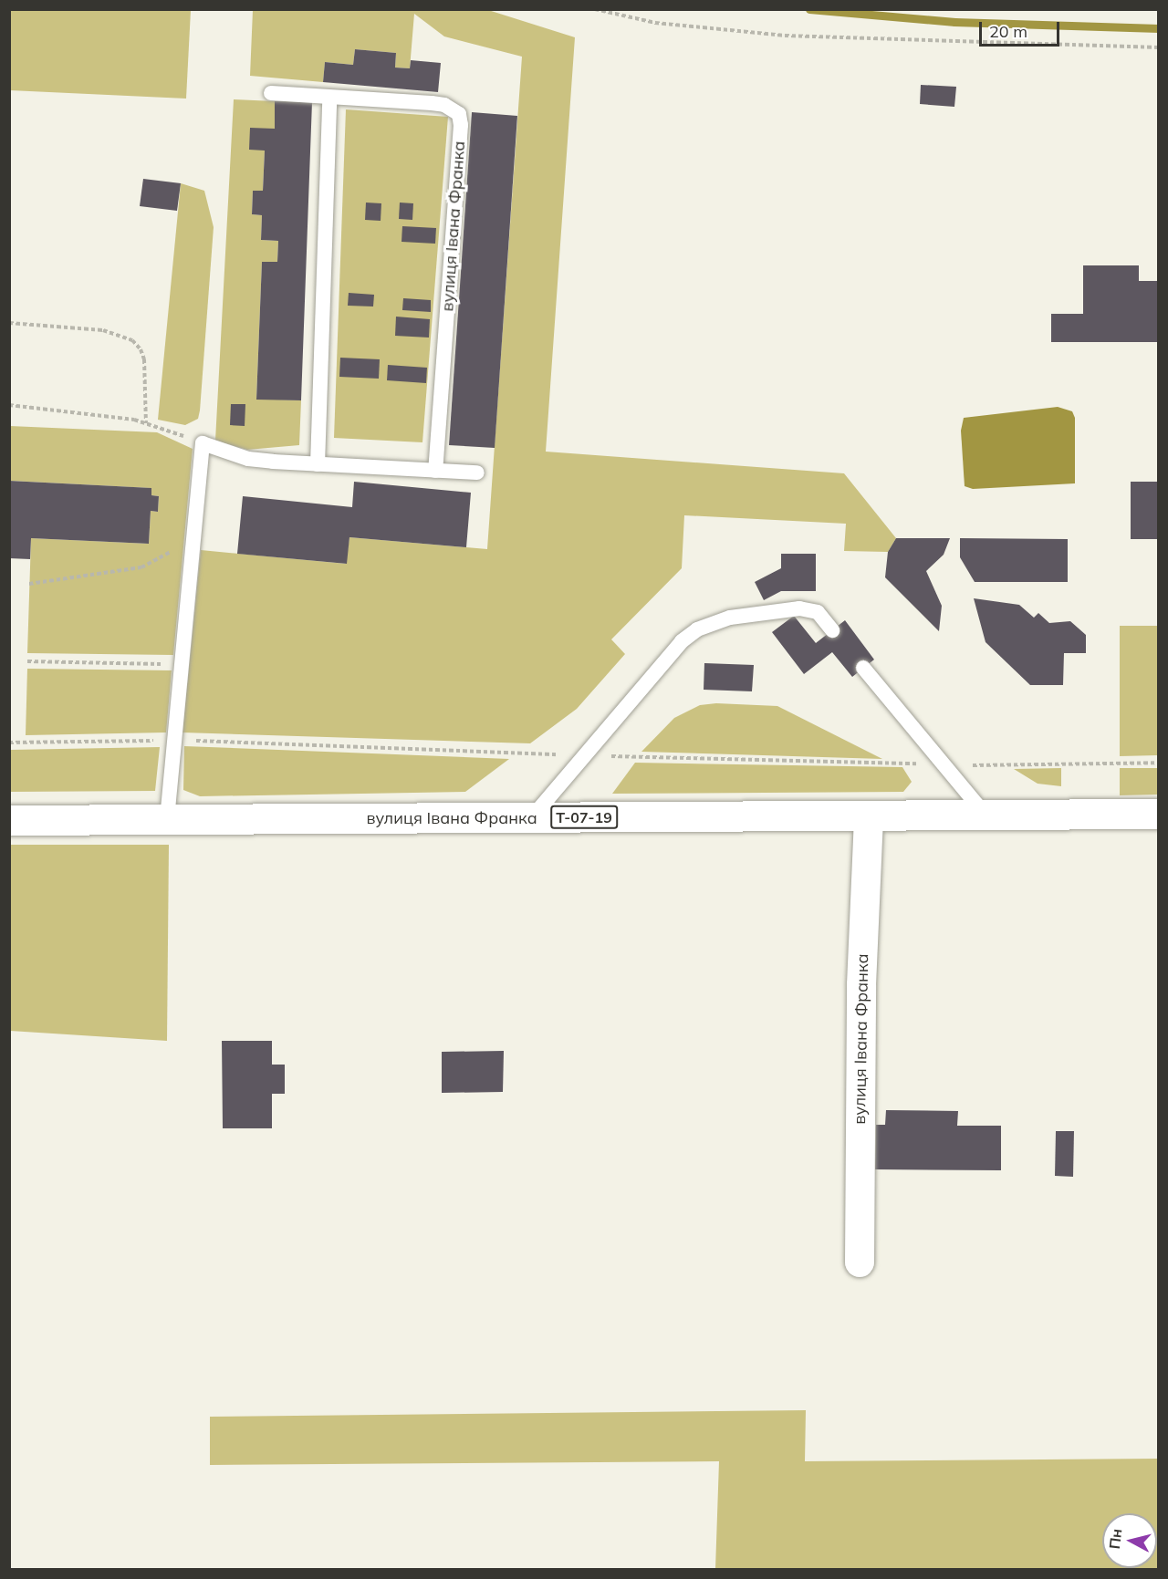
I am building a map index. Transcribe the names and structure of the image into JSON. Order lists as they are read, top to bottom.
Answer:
{
  "streets": {
    "main road": ["вулиця Івана Франка", "Т-07-19"]
  },
  "scale_bar": "20 m",
  "north": "left"
}
